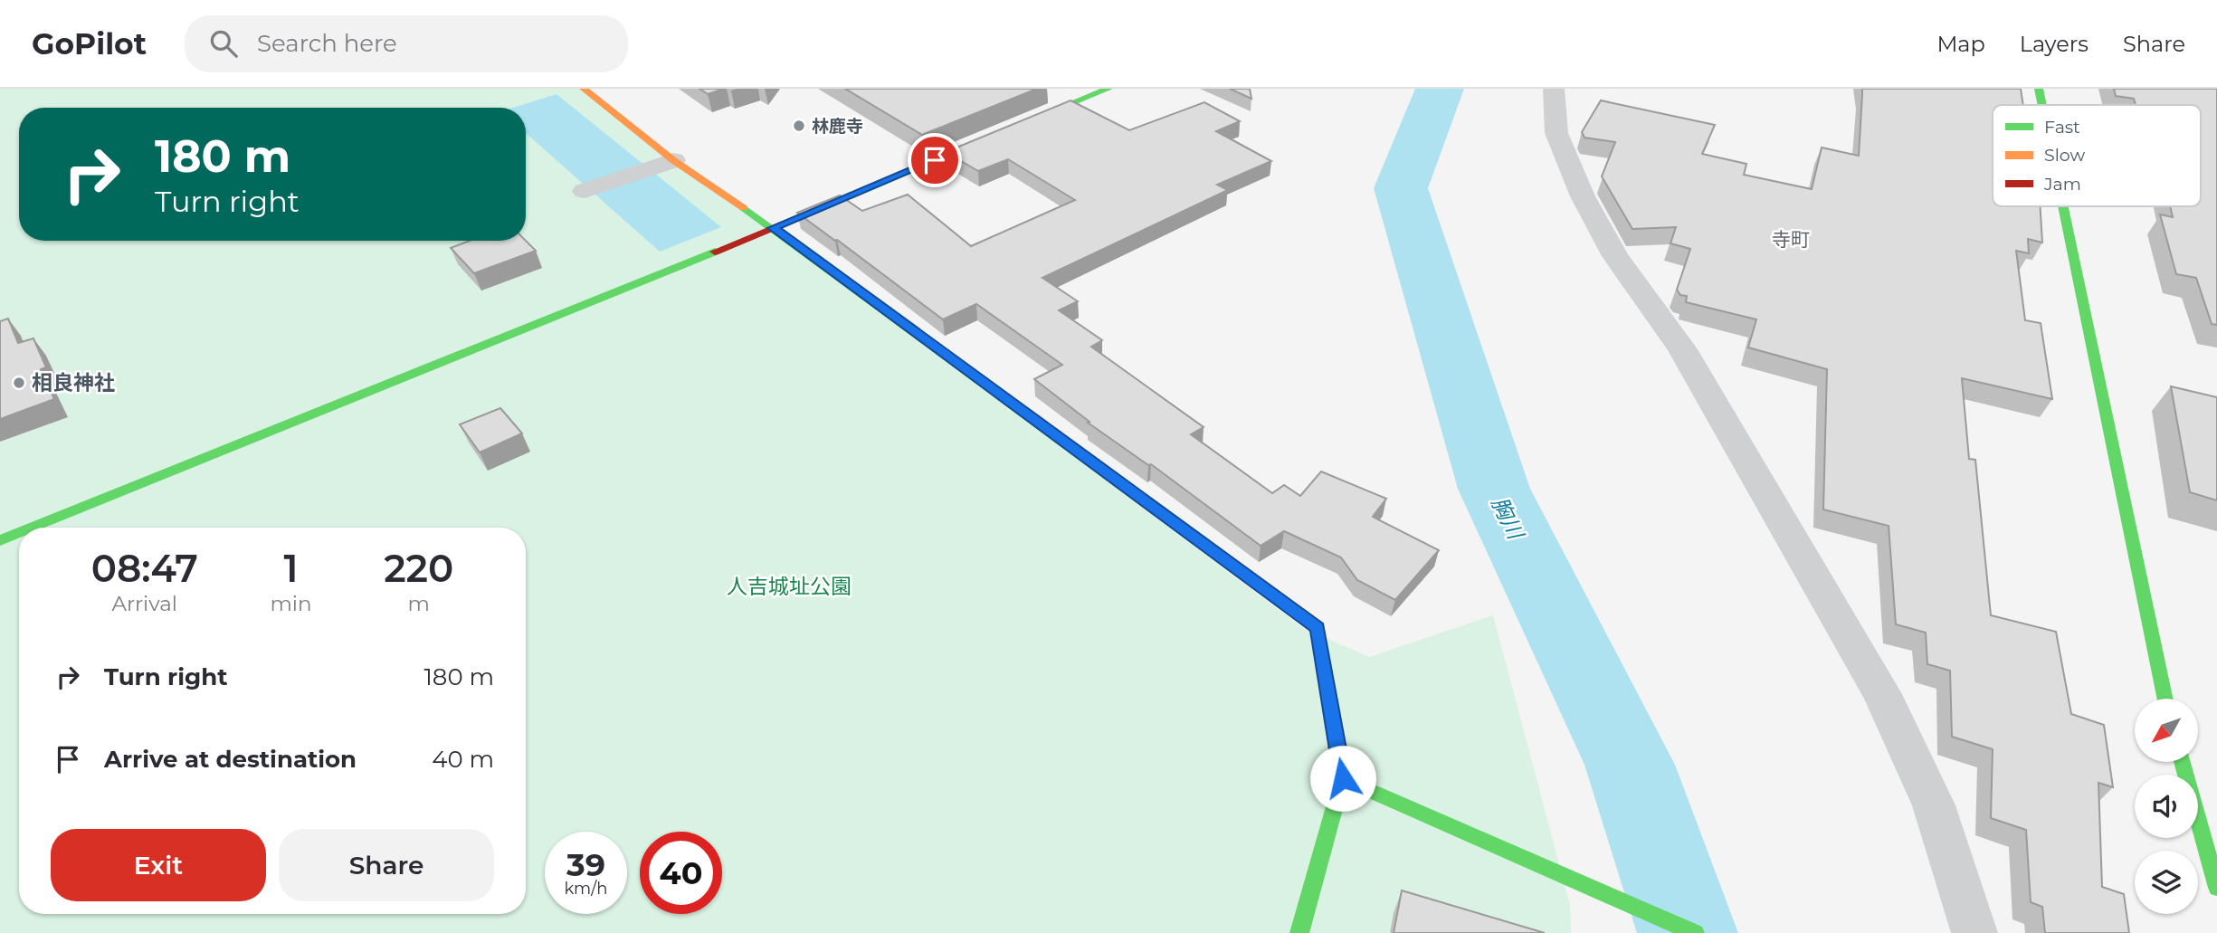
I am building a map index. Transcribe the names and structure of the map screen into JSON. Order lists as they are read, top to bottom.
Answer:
{
  "districts": ["寺町"],
  "water": ["胸川"],
  "parks": ["人吉城址公園"],
  "places": ["林鹿寺", "相良神社"],
  "legend": ["Fast", "Slow", "Jam"],
  "north": "bottom left",
  "page": {
    "header": "GoPilot",
    "search": "Search here",
    "nav": ["Map", "Layers", "Share"],
    "turn": ["180 m", "Turn right"],
    "eta": [
      "08:47",
      "Arrival",
      "1",
      "min",
      "220",
      "m"
    ],
    "list": [
      {
        "name": "Turn right",
        "value": "180 m"
      },
      {
        "name": "Arrive at destination",
        "value": "40 m"
      }
    ],
    "buttons": ["Exit", "Share"],
    "speed": "39 km/h",
    "limit": "40"
  }
}
